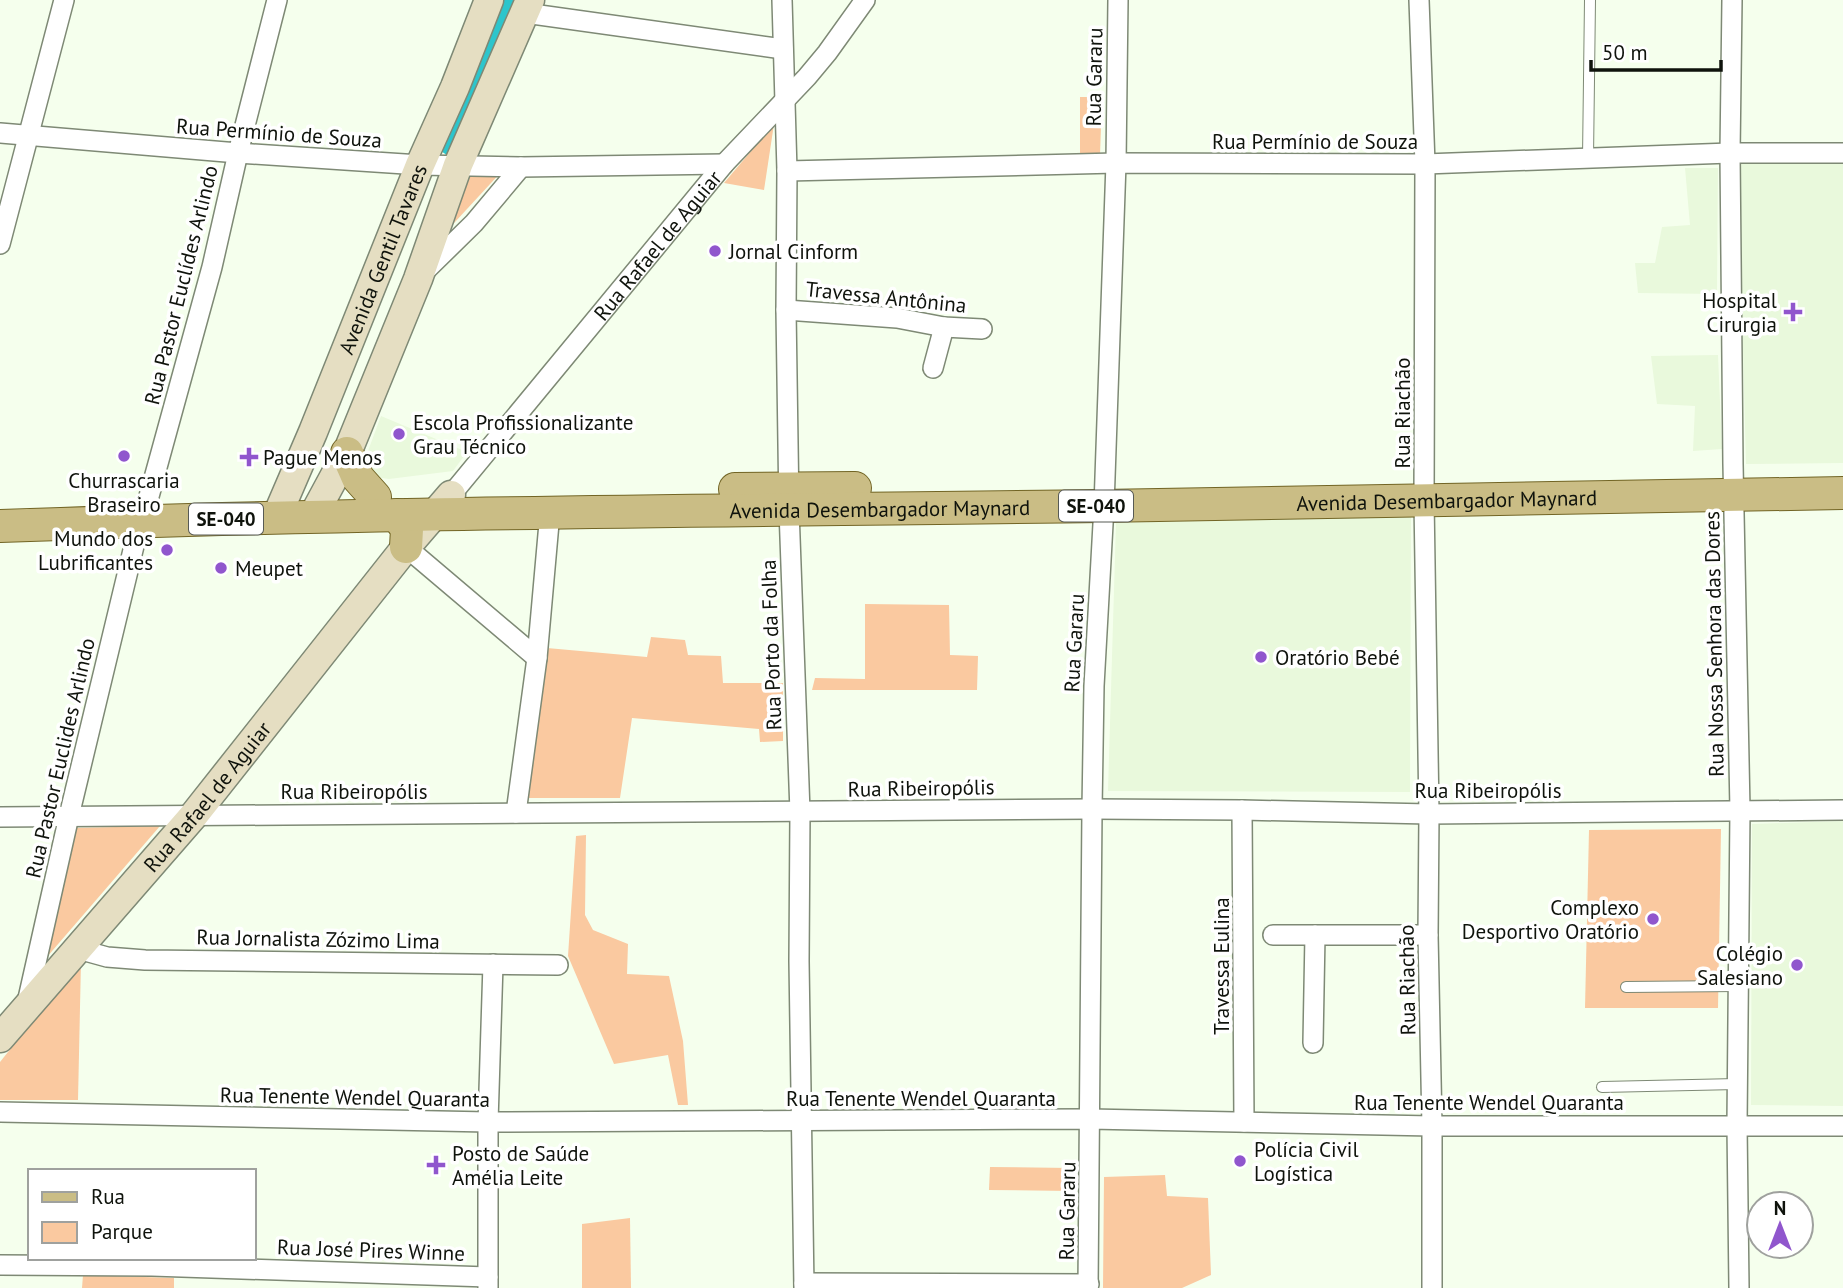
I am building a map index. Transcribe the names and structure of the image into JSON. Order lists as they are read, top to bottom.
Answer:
{
  "streets": {
    "main road": [
      "Rua Rafael de Aguiar",
      "Avenida Gentil Tavares",
      "Avenida Desembargador Maynard",
      "SE-040"
    ],
    "street": [
      "Rua Gararu",
      "Rua Permínio de Souza",
      "Rua Pastor Euclídes Arlindo",
      "Travessa Antônina",
      "Rua Riachão",
      "Rua Nossa Senhora das Dores",
      "Rua Porto da Folha",
      "Rua Pastor Euclides Arlindo",
      "Rua Ribeiropólis",
      "Rua Jornalista Zózimo Lima",
      "Travessa Eulina",
      "Rua Tenente Wendel Quaranta",
      "Rua José Pires Winne"
    ]
  },
  "crossings": [
    ["Rua Gararu", "Rua Permínio de Souza"],
    ["Rua Gararu", "Avenida Desembargador Maynard"],
    ["Rua Gararu", "Rua Ribeiropólis"],
    ["Rua Gararu", "Rua Tenente Wendel Quaranta"],
    ["Rua Permínio de Souza", "Rua Rafael de Aguiar"],
    ["Rua Permínio de Souza", "Avenida Gentil Tavares"],
    ["Rua Permínio de Souza", "Rua Pastor Euclídes Arlindo"],
    ["Rua Permínio de Souza", "Rua Riachão"],
    ["Rua Permínio de Souza", "Rua Nossa Senhora das Dores"],
    ["Rua Permínio de Souza", "Rua Porto da Folha"],
    ["Rua Rafael de Aguiar", "Avenida Desembargador Maynard"],
    ["Rua Rafael de Aguiar", "Rua Porto da Folha"],
    ["Rua Rafael de Aguiar", "Rua Pastor Euclides Arlindo"],
    ["Rua Rafael de Aguiar", "Rua Ribeiropólis"],
    ["Rua Rafael de Aguiar", "Rua Jornalista Zózimo Lima"],
    ["Avenida Gentil Tavares", "Avenida Desembargador Maynard"],
    ["Rua Pastor Euclídes Arlindo", "Avenida Desembargador Maynard"],
    ["Rua Pastor Euclídes Arlindo", "Rua Pastor Euclides Arlindo"],
    ["Travessa Antônina", "Rua Porto da Folha"],
    ["Rua Riachão", "Avenida Desembargador Maynard"],
    ["Rua Riachão", "Rua Ribeiropólis"],
    ["Rua Riachão", "Rua Tenente Wendel Quaranta"],
    ["Avenida Desembargador Maynard", "Rua Nossa Senhora das Dores"],
    ["Avenida Desembargador Maynard", "Rua Porto da Folha"],
    ["Avenida Desembargador Maynard", "Rua Pastor Euclides Arlindo"],
    ["Rua Nossa Senhora das Dores", "Rua Ribeiropólis"],
    ["Rua Nossa Senhora das Dores", "Rua Tenente Wendel Quaranta"],
    ["Rua Porto da Folha", "Rua Ribeiropólis"],
    ["Rua Porto da Folha", "Rua Tenente Wendel Quaranta"],
    ["Rua Pastor Euclides Arlindo", "Rua Ribeiropólis"],
    ["Rua Ribeiropólis", "Travessa Eulina"],
    ["Travessa Eulina", "Rua Tenente Wendel Quaranta"]
  ],
  "places": {
    "other": [
      "Jornal Cinform",
      "Escola Profissionalizante Grau Técnico",
      "Churrascaria Braseiro",
      "Mundo dos Lubrificantes",
      "Meupet",
      "Oratório Bebé",
      "Complexo Desportivo Oratório",
      "Colégio Salesiano",
      "Polícia Civil Logística"
    ],
    "health": ["Hospital Cirurgia", "Pague Menos", "Posto de Saúde Amélia Leite"]
  },
  "legend": ["Rua", "Parque"],
  "scale_bar": "50 m",
  "north": "top"
}
